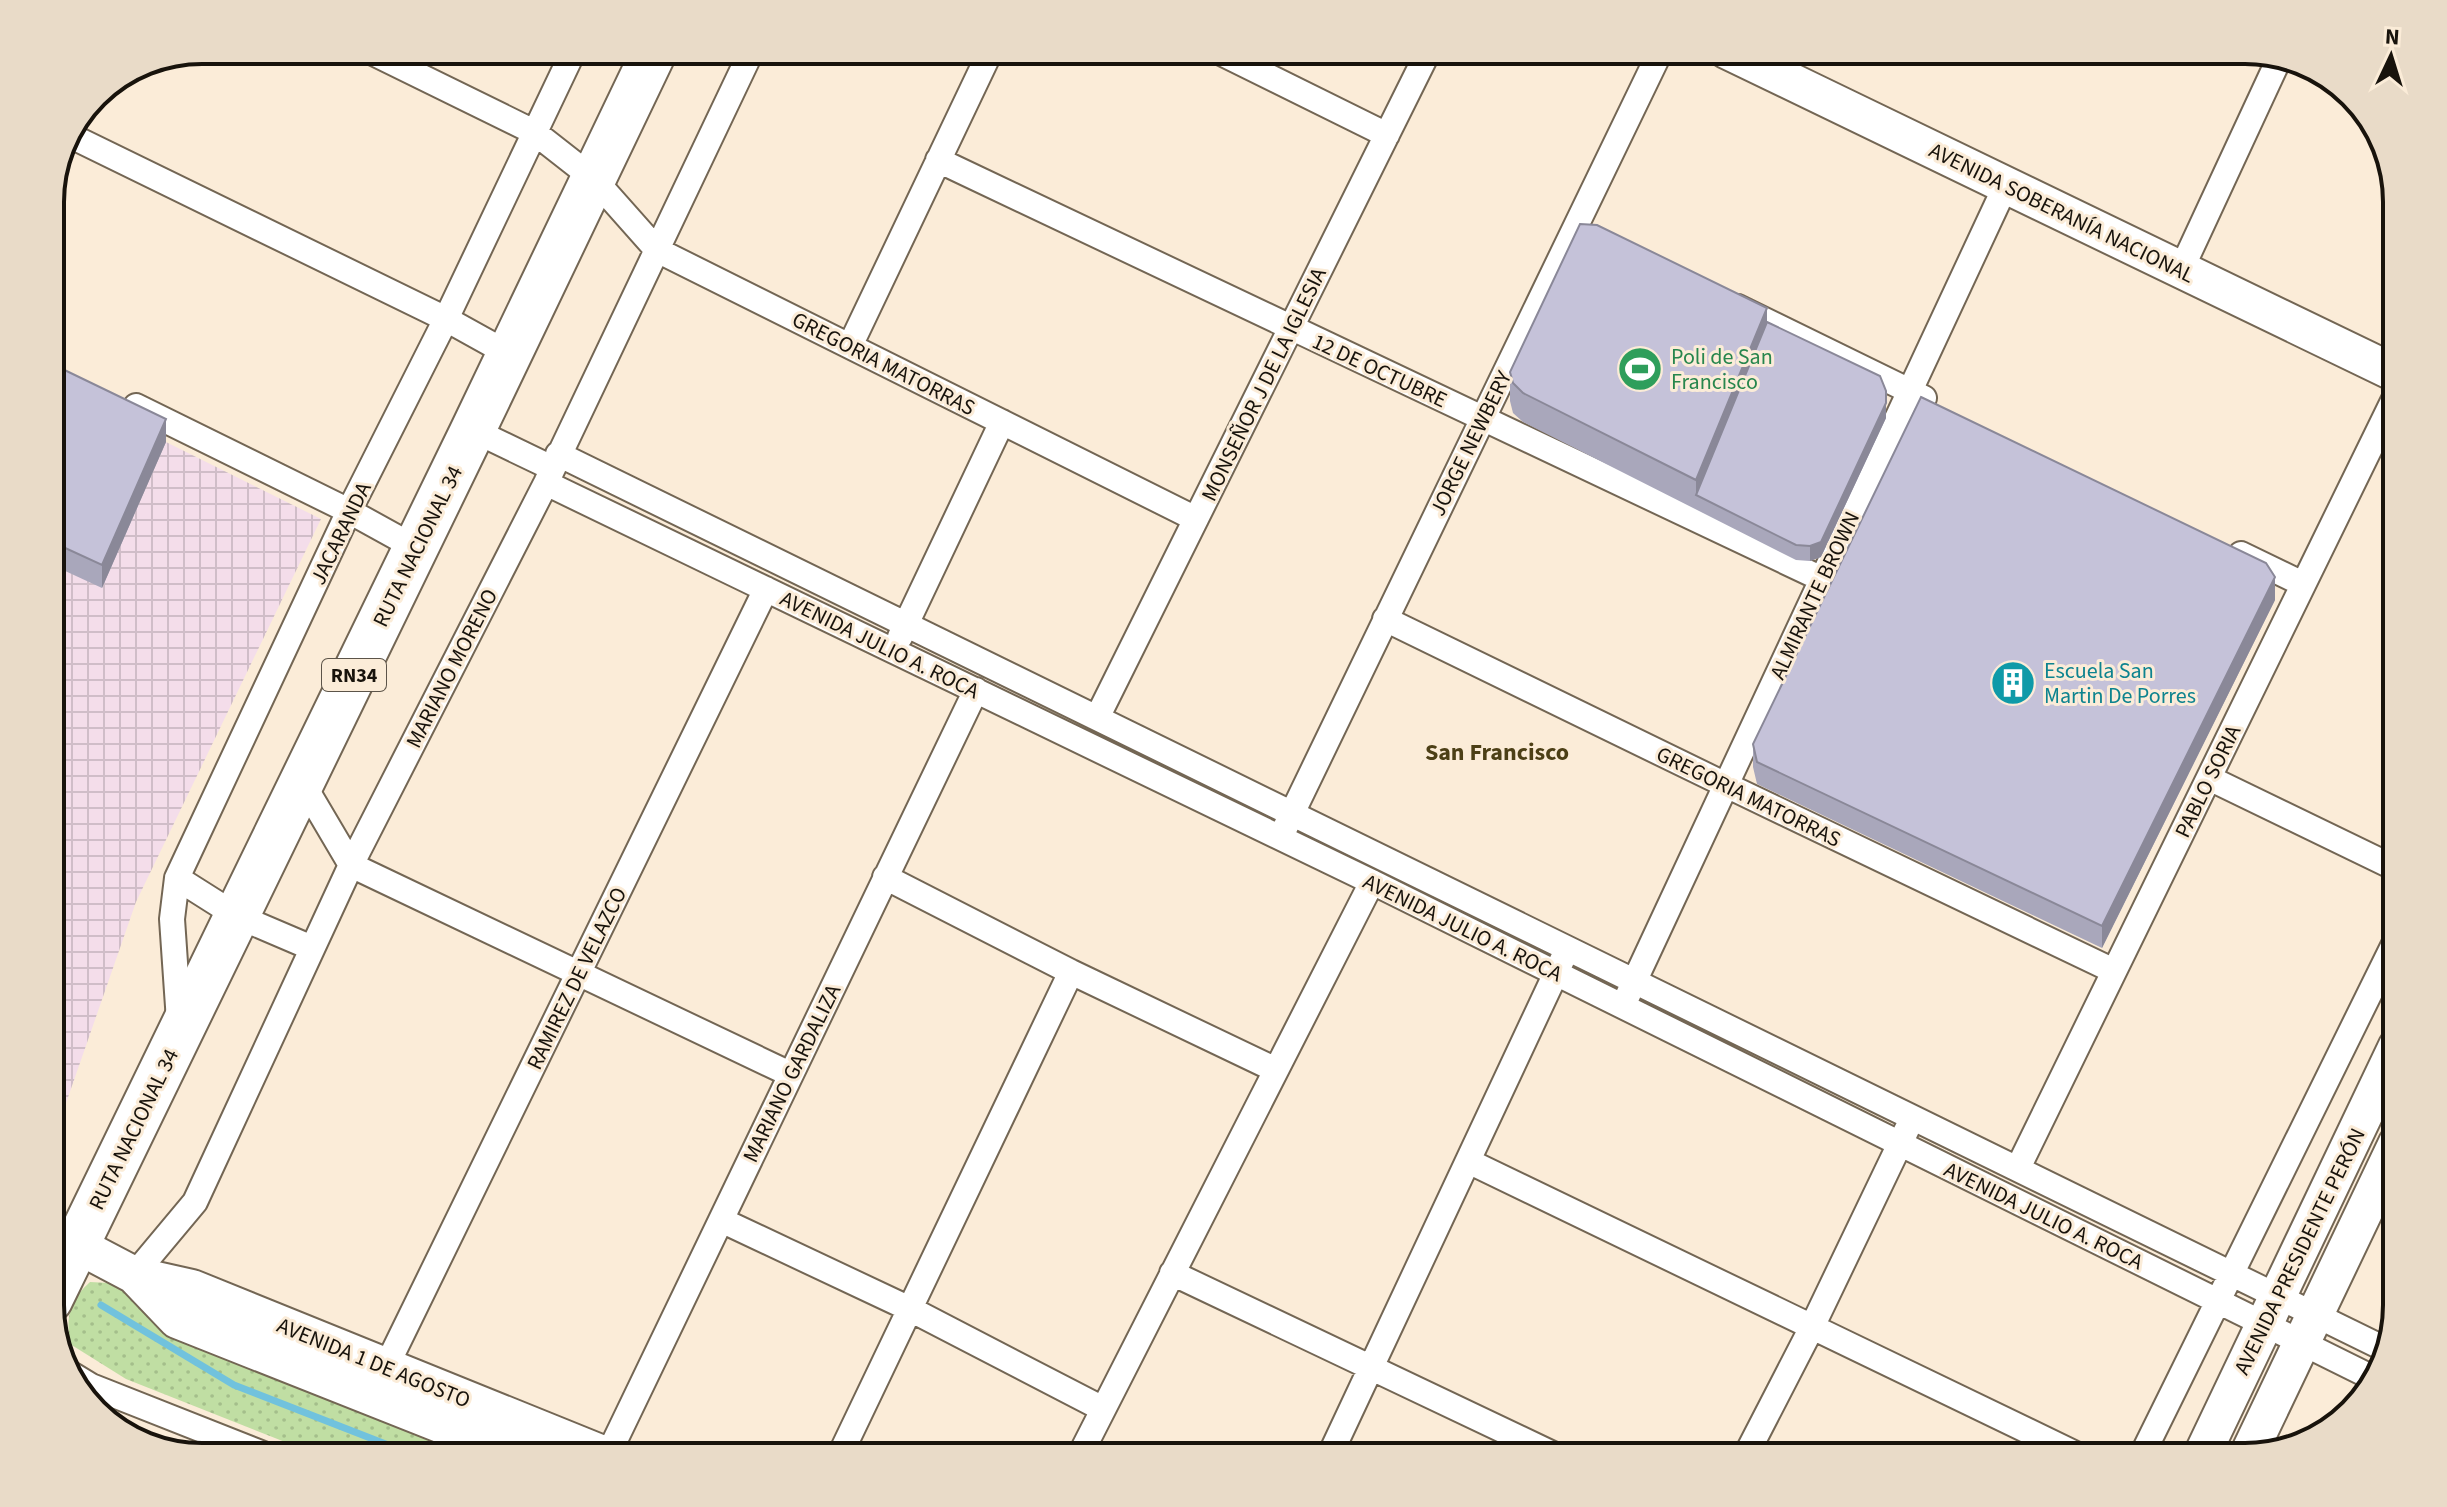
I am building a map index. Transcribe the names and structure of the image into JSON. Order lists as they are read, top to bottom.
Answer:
{
  "streets": {
    "highway": ["RUTA NACIONAL 34", "RN34"],
    "street": [
      "AVENIDA SOBERANÍA NACIONAL",
      "GREGORIA MATORRAS",
      "12 DE OCTUBRE",
      "MONSEÑOR J DE LA IGLESIA",
      "JORGE NEWBERY",
      "JACARANDA",
      "ALMIRANTE BROWN",
      "AVENIDA JULIO A. ROCA",
      "MARIANO MORENO",
      "PABLO SORIA",
      "RAMIREZ DE VELAZCO",
      "MARIANO GARDALIZA",
      "AVENIDA PRESIDENTE PERÓN",
      "AVENIDA 1 DE AGOSTO"
    ]
  },
  "crossings": [
    ["AVENIDA SOBERANÍA NACIONAL", "ALMIRANTE BROWN"],
    ["GREGORIA MATORRAS", "MONSEÑOR J DE LA IGLESIA"],
    ["GREGORIA MATORRAS", "JORGE NEWBERY"],
    ["GREGORIA MATORRAS", "JACARANDA"],
    ["GREGORIA MATORRAS", "RUTA NACIONAL 34"],
    ["GREGORIA MATORRAS", "ALMIRANTE BROWN"],
    ["GREGORIA MATORRAS", "MARIANO MORENO"],
    ["GREGORIA MATORRAS", "PABLO SORIA"],
    ["12 DE OCTUBRE", "MONSEÑOR J DE LA IGLESIA"],
    ["12 DE OCTUBRE", "JORGE NEWBERY"],
    ["12 DE OCTUBRE", "ALMIRANTE BROWN"],
    ["MONSEÑOR J DE LA IGLESIA", "AVENIDA JULIO A. ROCA"],
    ["JORGE NEWBERY", "AVENIDA JULIO A. ROCA"],
    ["JACARANDA", "RUTA NACIONAL 34"],
    ["RUTA NACIONAL 34", "AVENIDA 1 DE AGOSTO"],
    ["ALMIRANTE BROWN", "AVENIDA JULIO A. ROCA"],
    ["AVENIDA JULIO A. ROCA", "MARIANO MORENO"],
    ["AVENIDA JULIO A. ROCA", "PABLO SORIA"],
    ["AVENIDA JULIO A. ROCA", "RAMIREZ DE VELAZCO"],
    ["AVENIDA JULIO A. ROCA", "MARIANO GARDALIZA"],
    ["AVENIDA JULIO A. ROCA", "AVENIDA PRESIDENTE PERÓN"],
    ["MARIANO MORENO", "AVENIDA 1 DE AGOSTO"],
    ["RAMIREZ DE VELAZCO", "AVENIDA 1 DE AGOSTO"]
  ],
  "districts": ["San Francisco"],
  "places": {
    "sports": ["Poli de San Francisco"],
    "building": ["Escuela San Martin De Porres"]
  },
  "north": "top"
}
